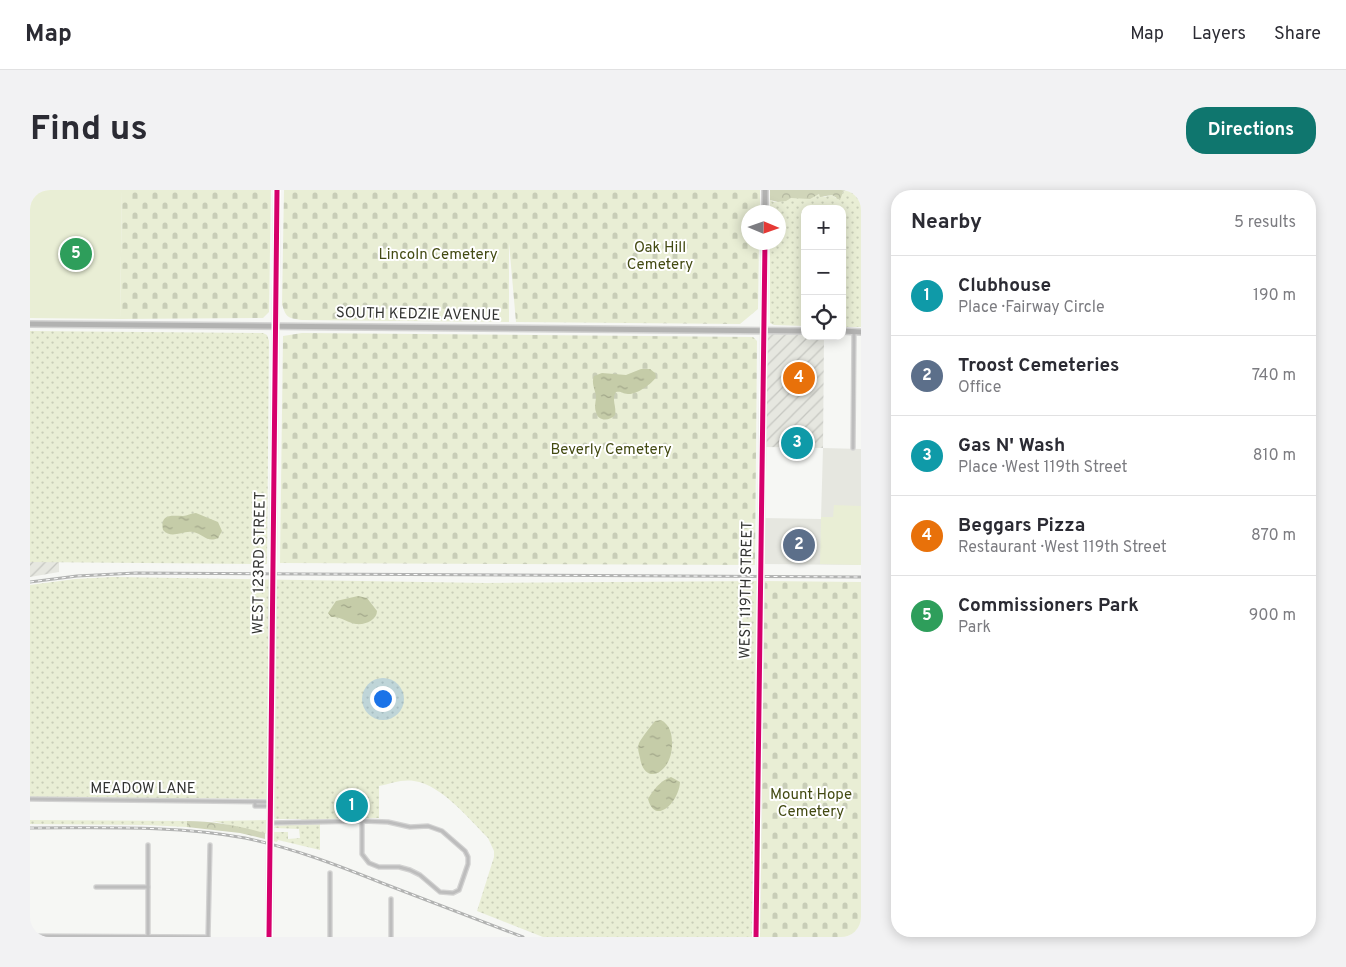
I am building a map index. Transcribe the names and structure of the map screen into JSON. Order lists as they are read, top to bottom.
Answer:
{
  "streets": {
    "street": [
      "SOUTH KEDZIE AVENUE",
      "WEST 123RD STREET",
      "WEST 119TH STREET",
      "MEADOW LANE"
    ]
  },
  "crossings": [
    ["SOUTH KEDZIE AVENUE", "WEST 123RD STREET"],
    ["SOUTH KEDZIE AVENUE", "WEST 119TH STREET"],
    ["WEST 123RD STREET", "MEADOW LANE"]
  ],
  "parks": [
    "Oak Hill Cemetery",
    "Lincoln Cemetery",
    "Beverly Cemetery",
    "Mount Hope Cemetery"
  ],
  "north": "right",
  "page": {
    "header": "Map",
    "nav": ["Map", "Layers", "Share"],
    "buttons": "Directions",
    "title": "Find us",
    "heading": ["Nearby", "5 results"],
    "map_buttons": ["+", "−"],
    "pins": [
      "5",
      "4",
      "3",
      "2",
      "1"
    ],
    "list": [
      {
        "mark": "1",
        "name": "Clubhouse",
        "note": "Place · Fairway Circle",
        "value": "190 m"
      },
      {
        "mark": "2",
        "name": "Troost Cemeteries",
        "note": "Office",
        "value": "740 m"
      },
      {
        "mark": "3",
        "name": "Gas N' Wash",
        "note": "Place · West 119th Street",
        "value": "810 m"
      },
      {
        "mark": "4",
        "name": "Beggars Pizza",
        "note": "Restaurant · West 119th Street",
        "value": "870 m"
      },
      {
        "mark": "5",
        "name": "Commissioners Park",
        "note": "Park",
        "value": "900 m"
      }
    ]
  }
}
